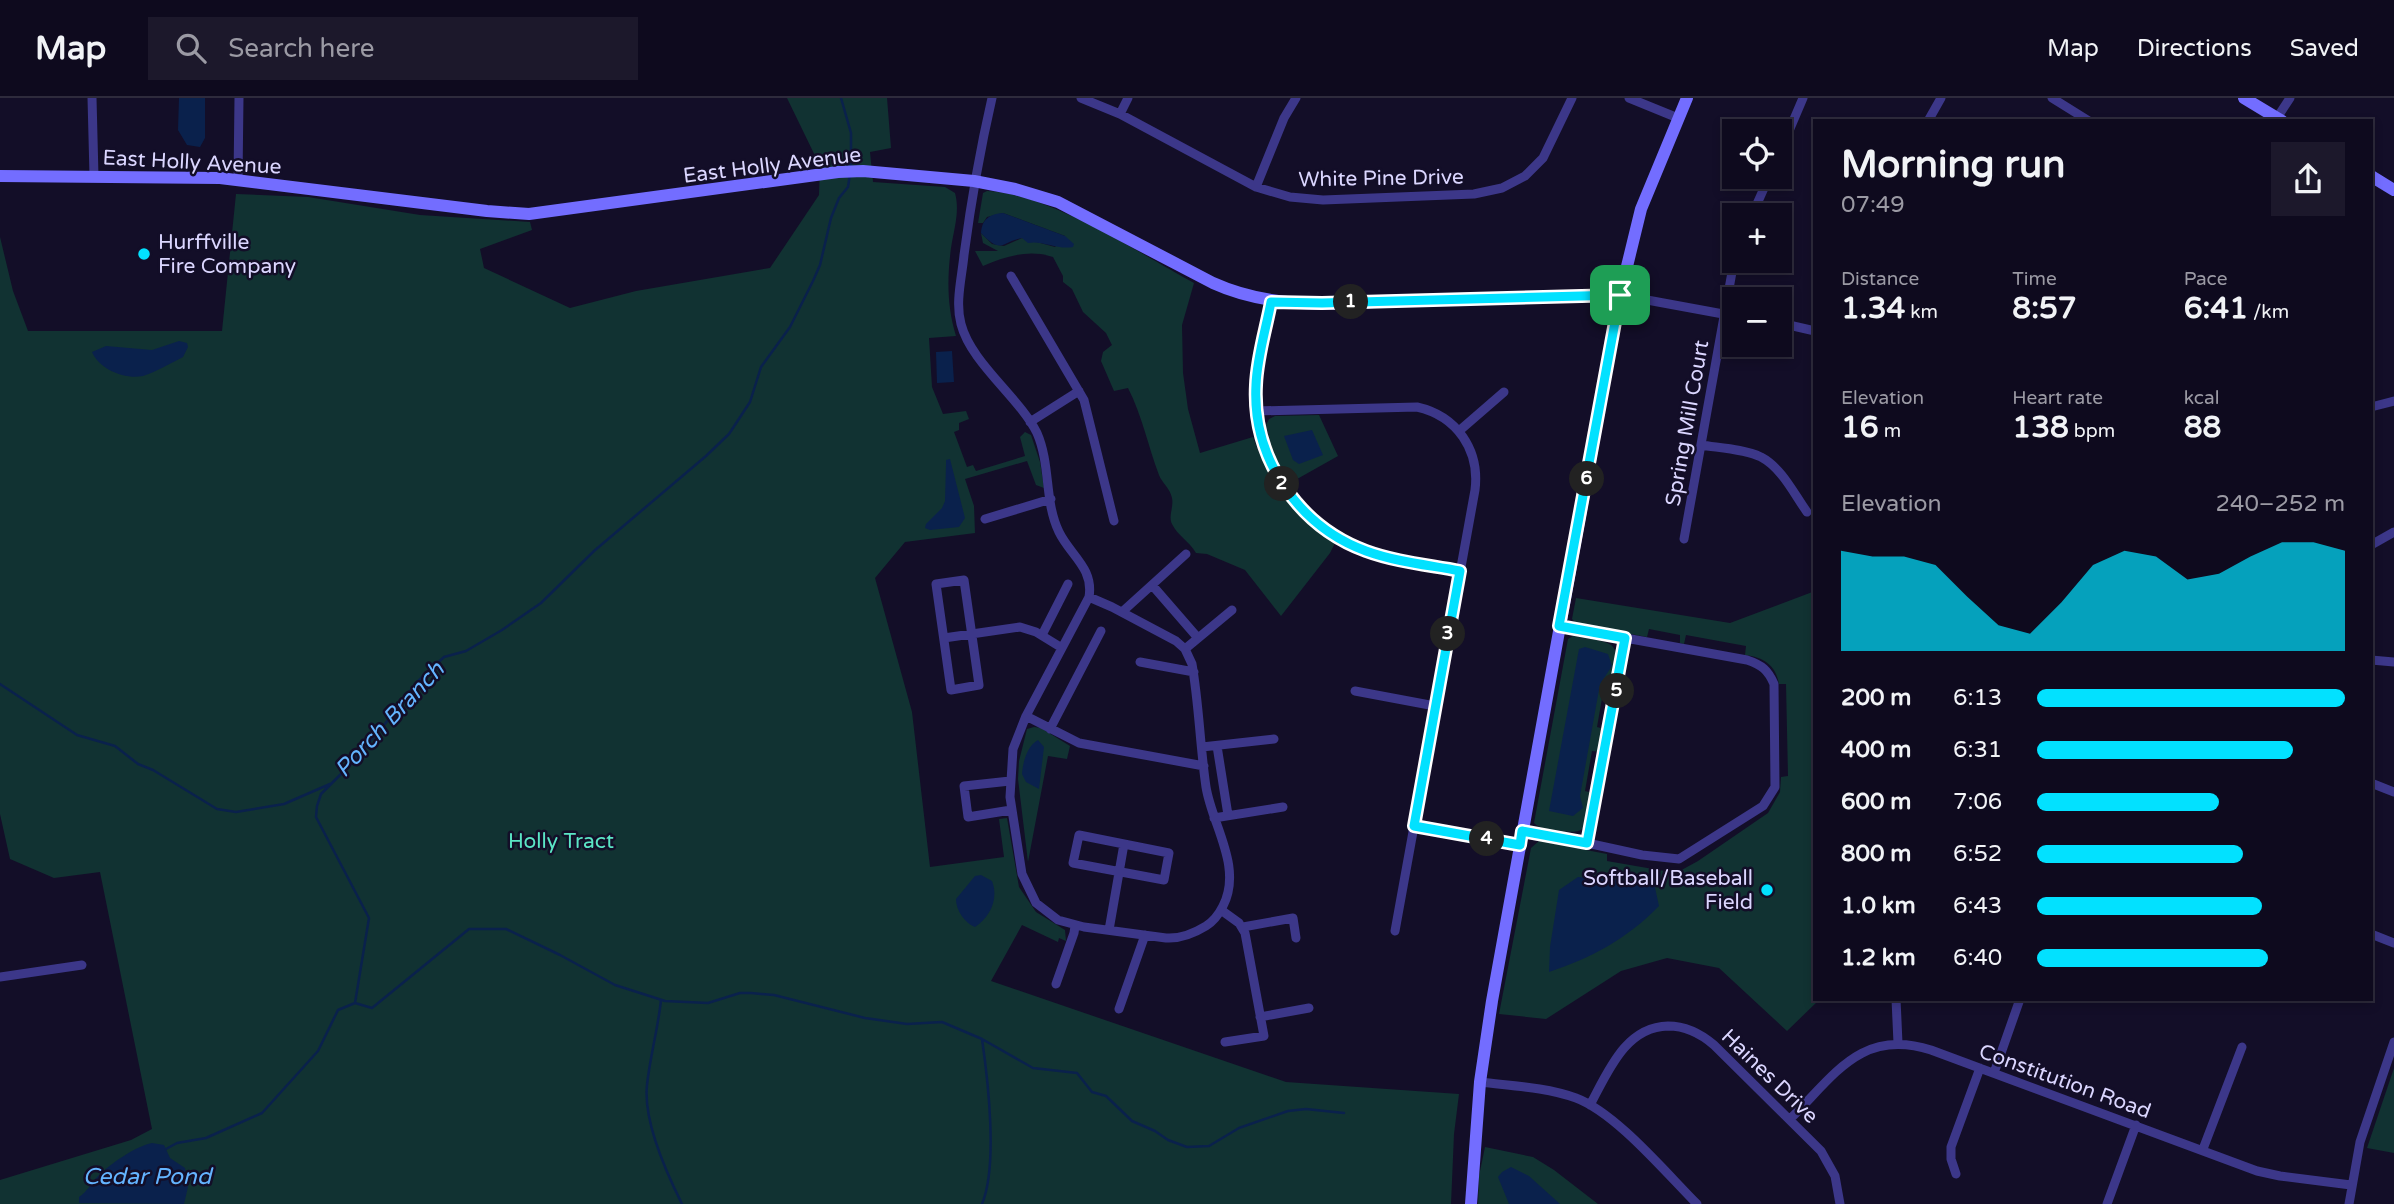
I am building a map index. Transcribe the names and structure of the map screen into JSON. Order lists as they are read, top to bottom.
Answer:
{
  "streets": {
    "street": [
      "East Holly Avenue",
      "White Pine Drive",
      "Spring Mill Court",
      "Haines Drive",
      "Constitution Road"
    ]
  },
  "crossings": [
    ["Haines Drive", "Constitution Road"]
  ],
  "water": ["Porch Branch", "Cedar Pond"],
  "parks": ["Holly Tract"],
  "places": ["Hurffville Fire Company", "Softball/Baseball Field"],
  "page": {
    "header": "Map",
    "search": "Search here",
    "nav": ["Map", "Directions", "Saved"],
    "map_buttons": ["+", "−"],
    "heading": ["Morning run", "07:49"],
    "stats": [
      ["Distance", "1.34 km"],
      ["Time", "8:57"],
      ["Pace", "6:41 /km"],
      ["Elevation", "16 m"],
      ["Heart rate", "138 bpm"],
      ["kcal", "88"]
    ],
    "pins": [
      "1",
      "6",
      "2",
      "3",
      "5",
      "4"
    ],
    "chart": ["Elevation", "240–252 m"],
    "list": [
      {
        "name": "200 m",
        "note": "6:13"
      },
      {
        "name": "400 m",
        "note": "6:31"
      },
      {
        "name": "600 m",
        "note": "7:06"
      },
      {
        "name": "800 m",
        "note": "6:52"
      },
      {
        "name": "1.0 km",
        "note": "6:43"
      },
      {
        "name": "1.2 km",
        "note": "6:40"
      }
    ]
  }
}
